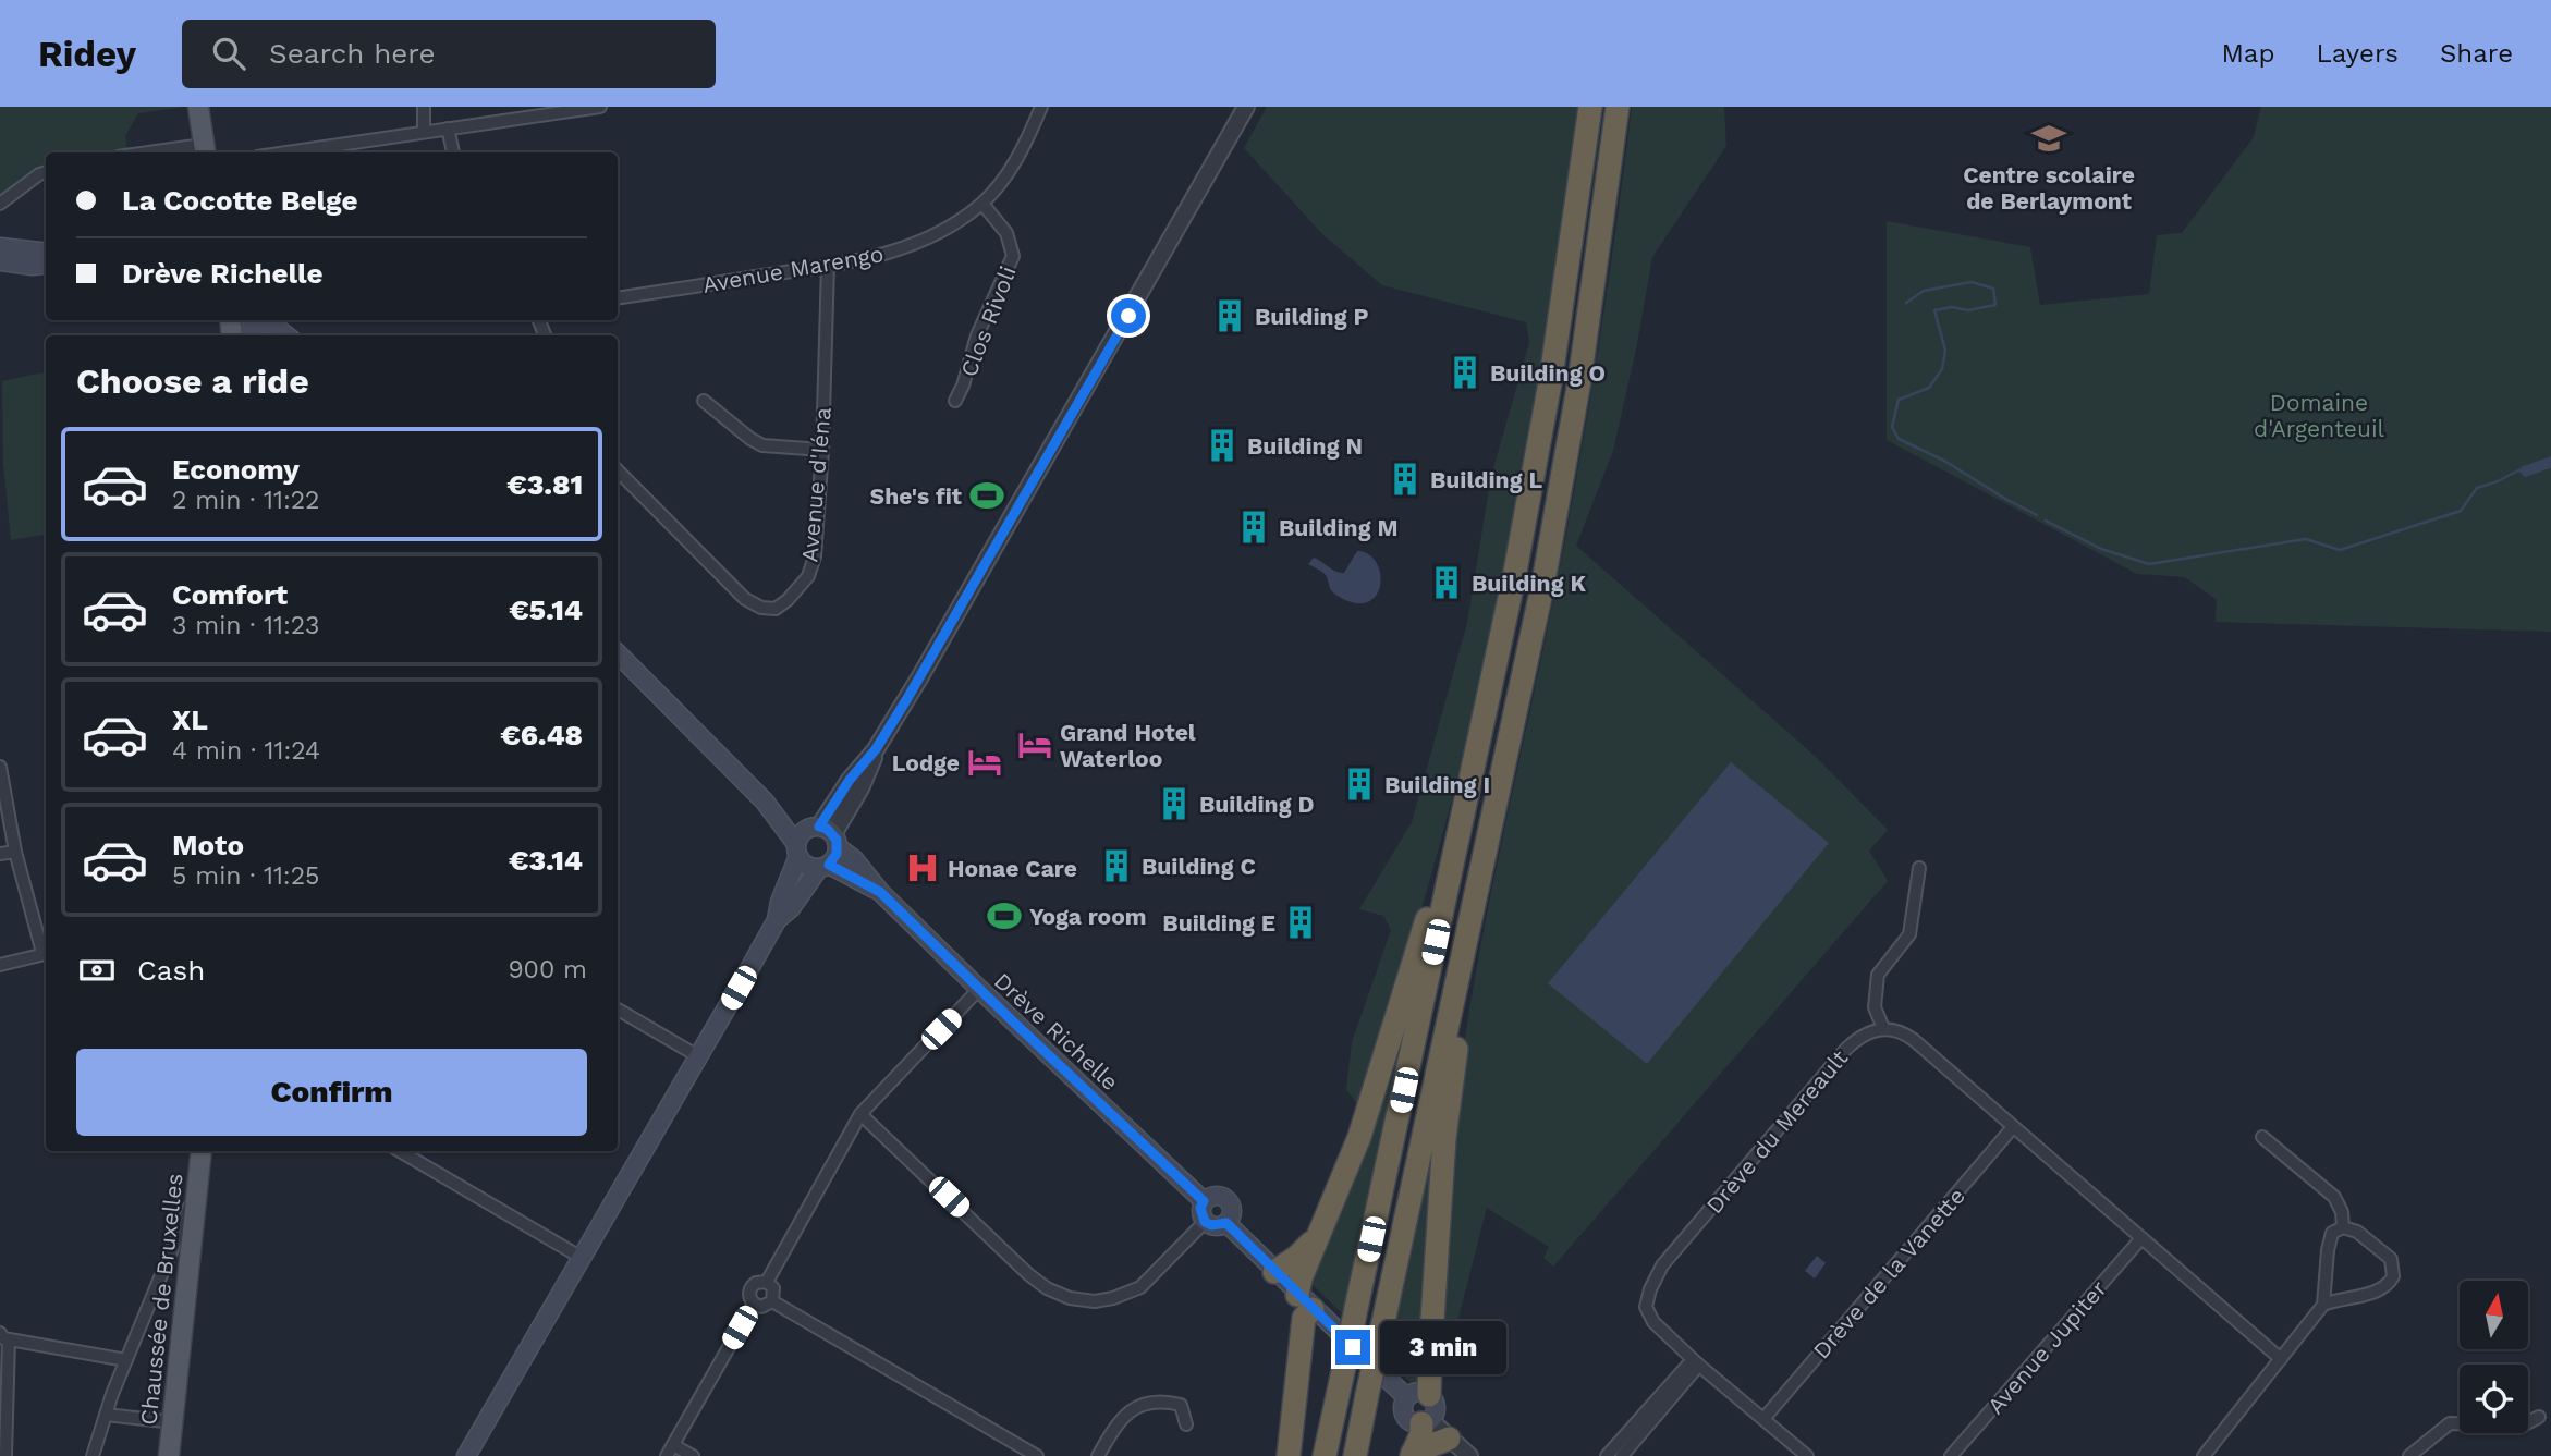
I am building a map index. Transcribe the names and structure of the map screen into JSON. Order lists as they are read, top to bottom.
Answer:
{
  "streets": {
    "main road": ["Drève Richelle", "Chaussée de Bruxelles"],
    "street": [
      "Avenue Marengo",
      "Clos Rivoli",
      "Avenue d'Iéna",
      "Drève du Mereault",
      "Drève de la Vanette",
      "Avenue Jupiter"
    ]
  },
  "crossings": [
    ["Avenue Marengo", "Clos Rivoli"],
    ["Avenue Marengo", "Avenue d'Iéna"],
    ["Drève du Mereault", "Drève de la Vanette"]
  ],
  "parks": ["Domaine d'Argenteuil"],
  "places": {
    "school or university": ["Centre scolaire de Berlaymont"],
    "building": [
      "Building P",
      "Building O",
      "Building N",
      "Building L",
      "Building M",
      "Building K",
      "Building I",
      "Building D",
      "Building C",
      "Building E"
    ],
    "sports": ["She's fit", "Yoga room"],
    "hotel": ["Grand Hotel Waterloo", "Lodge"],
    "hospital": ["Honae Care"]
  },
  "north": "top",
  "page": {
    "header": "Ridey",
    "search": "Search here",
    "nav": ["Map", "Layers", "Share"],
    "banner": ["La Cocotte Belge", "Drève Richelle"],
    "heading": "Choose a ride",
    "list": [
      {
        "name": "Economy",
        "note": "2 min · 11:22",
        "value": "€3.81"
      },
      {
        "name": "Comfort",
        "note": "3 min · 11:23",
        "value": "€5.14"
      },
      {
        "name": "XL",
        "note": "4 min · 11:24",
        "value": "€6.48"
      },
      {
        "name": "Moto",
        "note": "5 min · 11:25",
        "value": "€3.14"
      }
    ],
    "pay": ["Cash", "900 m"],
    "buttons": "Confirm",
    "bubble": "3 min"
  }
}
